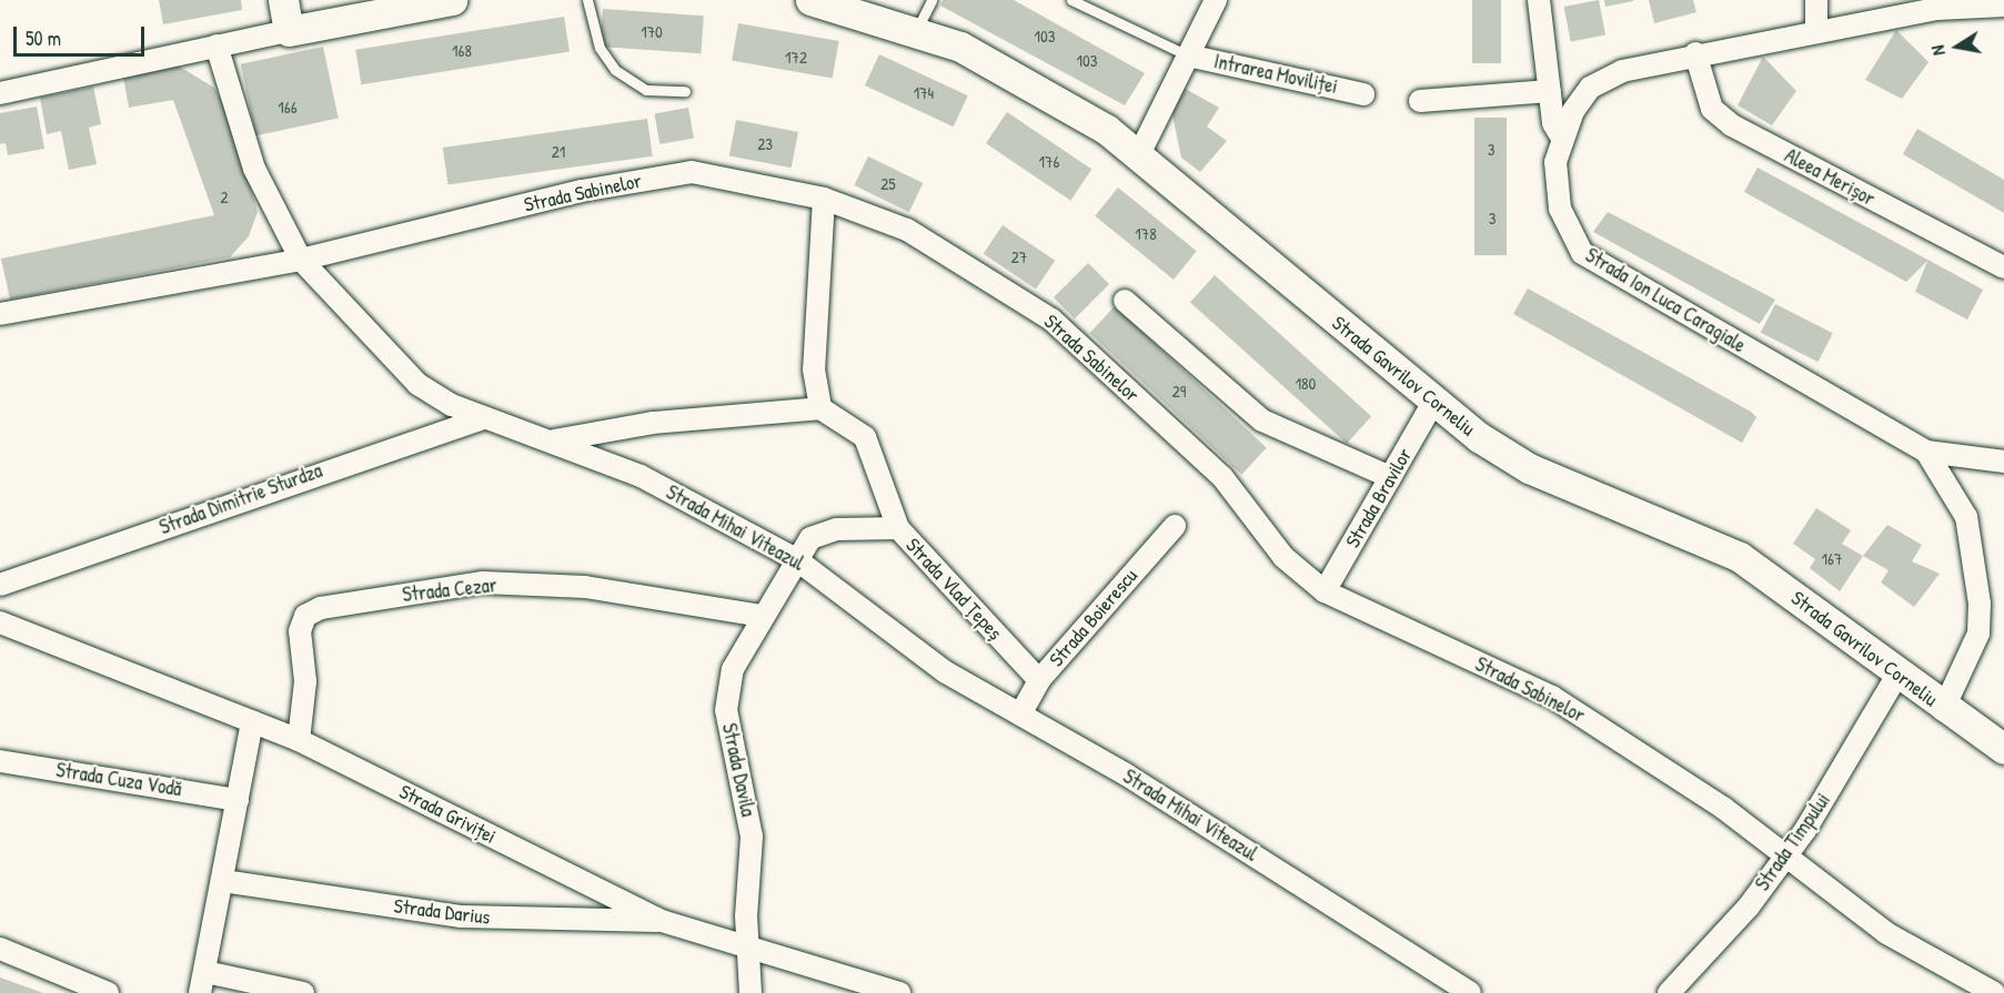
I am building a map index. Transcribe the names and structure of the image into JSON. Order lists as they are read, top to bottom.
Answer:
{
  "streets": {
    "street": [
      "Intrarea Moviliței",
      "Aleea Merișor",
      "Strada Sabinelor",
      "Strada Ion Luca Caragiale",
      "Strada Gavrilov Corneliu",
      "Strada Bravilor",
      "Strada Dimitrie Sturdza",
      "Strada Mihai Viteazul",
      "Strada Vlad Țepeș",
      "Strada Cezar",
      "Strada Boierescu",
      "Strada Davila",
      "Strada Cuza Vodă",
      "Strada Griviței",
      "Strada Timpului",
      "Strada Darius"
    ]
  },
  "crossings": [
    ["Aleea Merișor", "Strada Ion Luca Caragiale"],
    ["Strada Sabinelor", "Strada Bravilor"],
    ["Strada Sabinelor", "Strada Mihai Viteazul"],
    ["Strada Sabinelor", "Strada Timpului"],
    ["Strada Ion Luca Caragiale", "Strada Gavrilov Corneliu"],
    ["Strada Gavrilov Corneliu", "Strada Bravilor"],
    ["Strada Gavrilov Corneliu", "Strada Timpului"],
    ["Strada Dimitrie Sturdza", "Strada Mihai Viteazul"],
    ["Strada Mihai Viteazul", "Strada Boierescu"],
    ["Strada Mihai Viteazul", "Strada Davila"],
    ["Strada Vlad Țepeș", "Strada Boierescu"],
    ["Strada Vlad Țepeș", "Strada Davila"],
    ["Strada Cezar", "Strada Davila"],
    ["Strada Cezar", "Strada Griviței"],
    ["Strada Davila", "Strada Griviței"],
    ["Strada Griviței", "Strada Darius"]
  ],
  "house_numbers": [
    "170",
    "103",
    "168",
    "172",
    "103",
    "174",
    "166",
    "23",
    "3",
    "21",
    "176",
    "25",
    "2",
    "3",
    "178",
    "27",
    "180",
    "29",
    "167"
  ],
  "scale_bar": "50 m",
  "north": "left"
}
